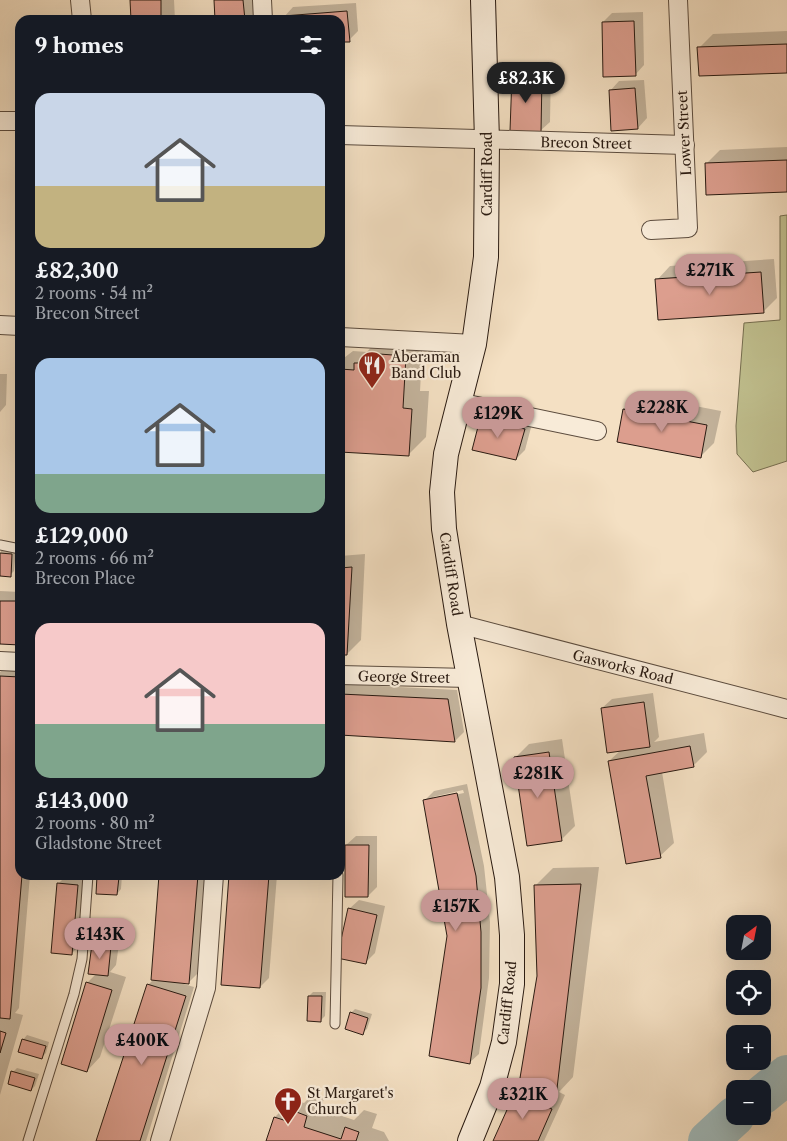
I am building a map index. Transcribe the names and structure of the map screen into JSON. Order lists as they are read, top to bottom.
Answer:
{
  "streets": {
    "main road": ["Cardiff Road"],
    "street": [
      "Lower Street",
      "Brecon Street",
      "Gasworks Road",
      "George Street"
    ]
  },
  "crossings": [
    ["Lower Street", "Brecon Street"],
    ["Brecon Street", "Cardiff Road"],
    ["Cardiff Road", "Gasworks Road"],
    ["Cardiff Road", "George Street"]
  ],
  "places": {
    "restaurant": ["Aberaman Band Club"],
    "church": ["St Margaret's Church"]
  },
  "north": "top right",
  "page": {
    "heading": "9 homes",
    "price": [
      "£82.3K",
      "£271K",
      "£228K",
      "£129K",
      "£281K",
      "£157K",
      "£143K",
      "£400K",
      "£321K"
    ],
    "list": [
      {
        "name": "£82,300",
        "note": "2 rooms · 54 m² · Brecon Street"
      },
      {
        "name": "£129,000",
        "note": "2 rooms · 66 m² · Brecon Place"
      },
      {
        "name": "£143,000",
        "note": "2 rooms · 80 m² · Gladstone Street"
      }
    ],
    "map_buttons": ["+", "−"]
  }
}
